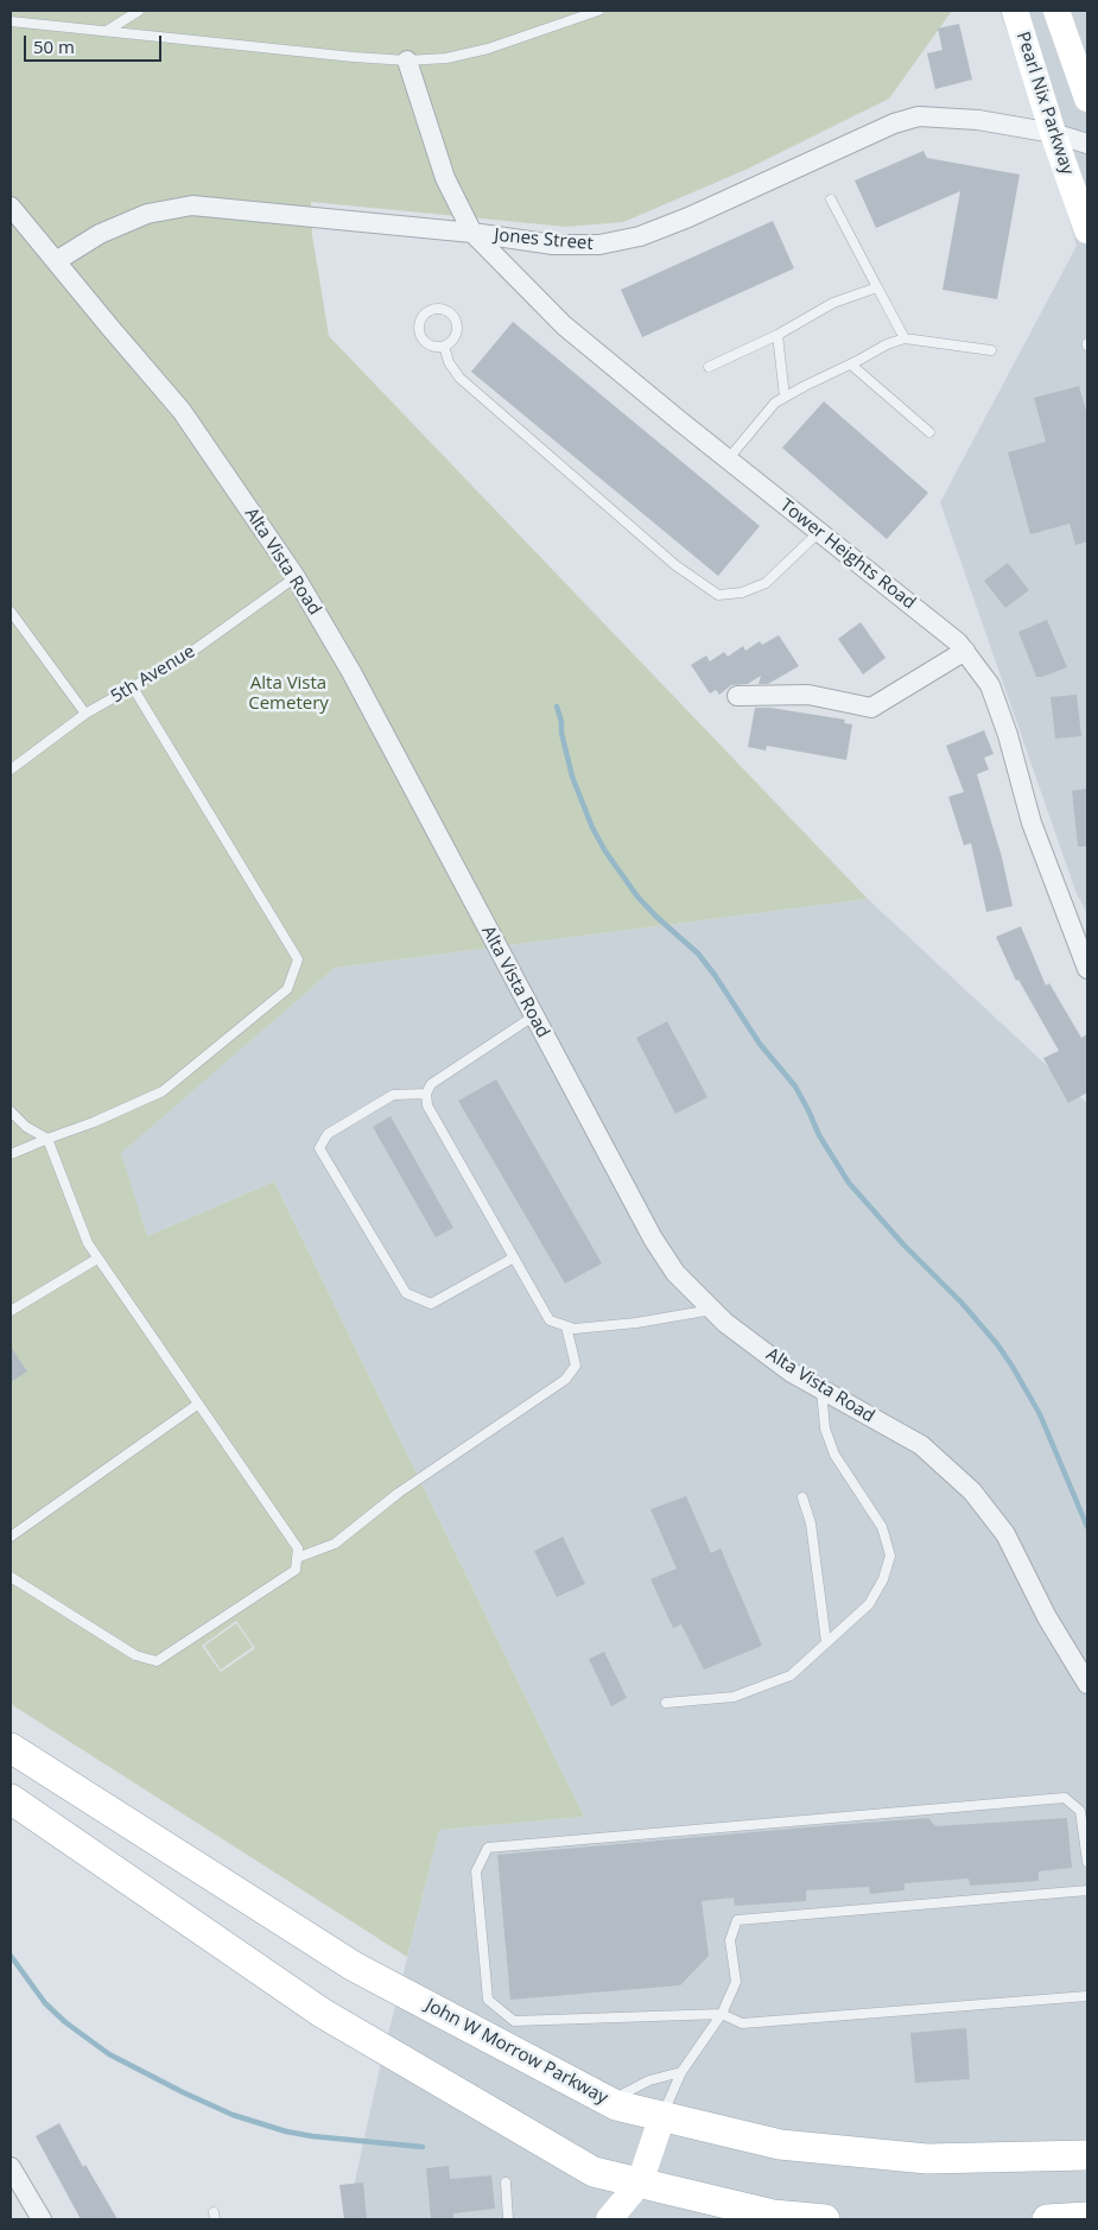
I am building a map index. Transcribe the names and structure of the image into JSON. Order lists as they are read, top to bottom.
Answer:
{
  "streets": {
    "main road": ["Pearl Nix Parkway", "John W Morrow Parkway"],
    "street": ["Jones Street", "Tower Heights Road", "Alta Vista Road"],
    "lane": ["5th Avenue"]
  },
  "crossings": [
    ["Pearl Nix Parkway", "Jones Street"],
    ["Jones Street", "Tower Heights Road"],
    ["Jones Street", "Alta Vista Road"],
    ["Alta Vista Road", "5th Avenue"]
  ],
  "parks": ["Alta Vista Cemetery"],
  "scale_bar": "50 m"
}
